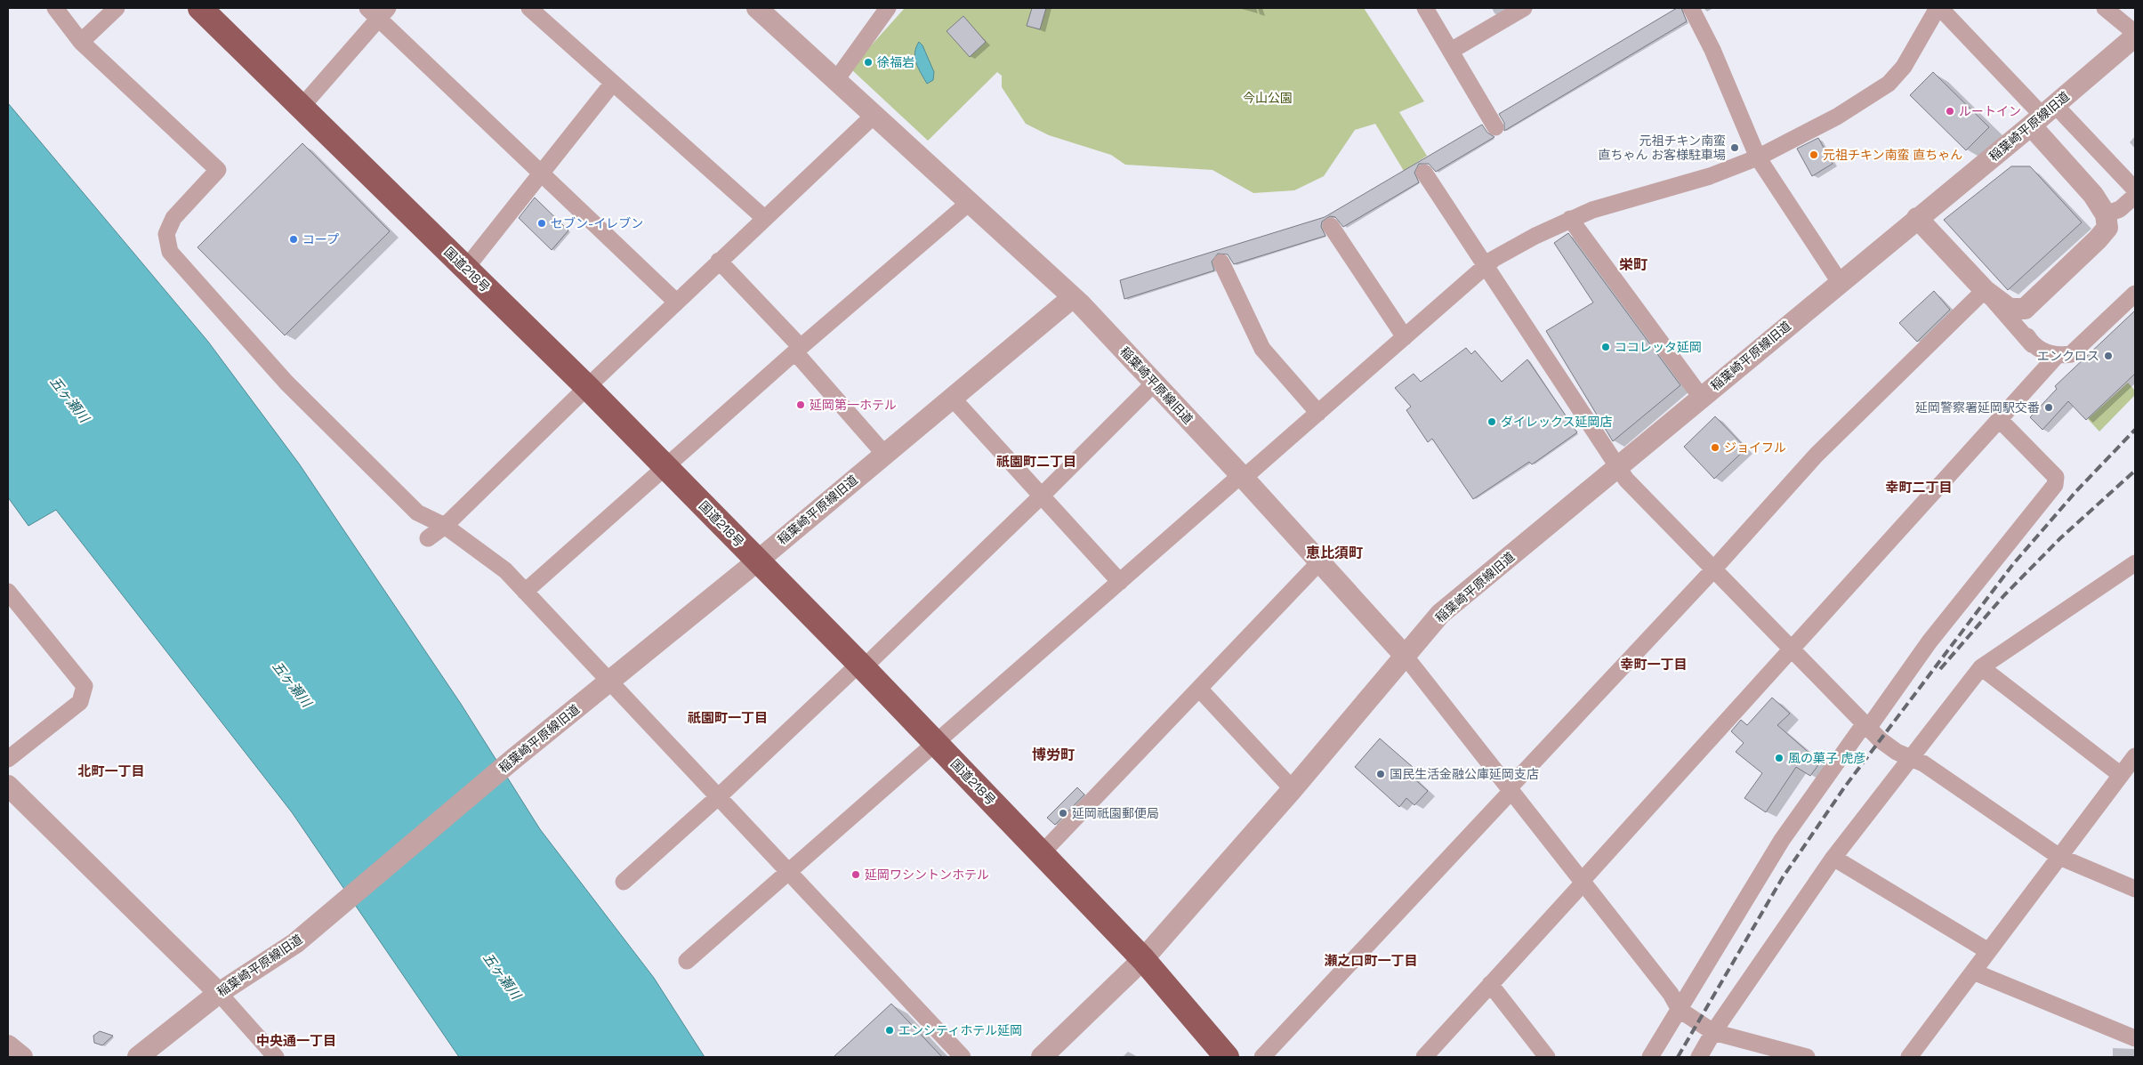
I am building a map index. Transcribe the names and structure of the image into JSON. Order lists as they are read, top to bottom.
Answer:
{
  "streets": {
    "highway": ["国道218号"],
    "street": ["稲葉崎平原線旧道"]
  },
  "crossings": [
    ["稲葉崎平原線旧道", "国道218号"]
  ],
  "districts": [
    "栄町",
    "祇園町二丁目",
    "幸町二丁目",
    "恵比須町",
    "幸町一丁目",
    "祇園町一丁目",
    "博労町",
    "北町一丁目",
    "瀬之口町一丁目",
    "中央通一丁目"
  ],
  "water": ["五ヶ瀬川"],
  "parks": ["今山公園"],
  "places": [
    "徐福岩",
    "ルートイン",
    "元祖チキン南蛮 直ちゃん お客様駐車場",
    "元祖チキン南蛮 直ちゃん",
    "セブン-イレブン",
    "コープ",
    "ココレッタ延岡",
    "エンクロス",
    "延岡第一ホテル",
    "延岡警察署延岡駅交番",
    "ダイレックス延岡店",
    "ジョイフル",
    "風の菓子 虎彦",
    "国民生活金融公庫延岡支店",
    "延岡祇園郵便局",
    "延岡ワシントンホテル",
    "エンシティホテル延岡"
  ]
}
